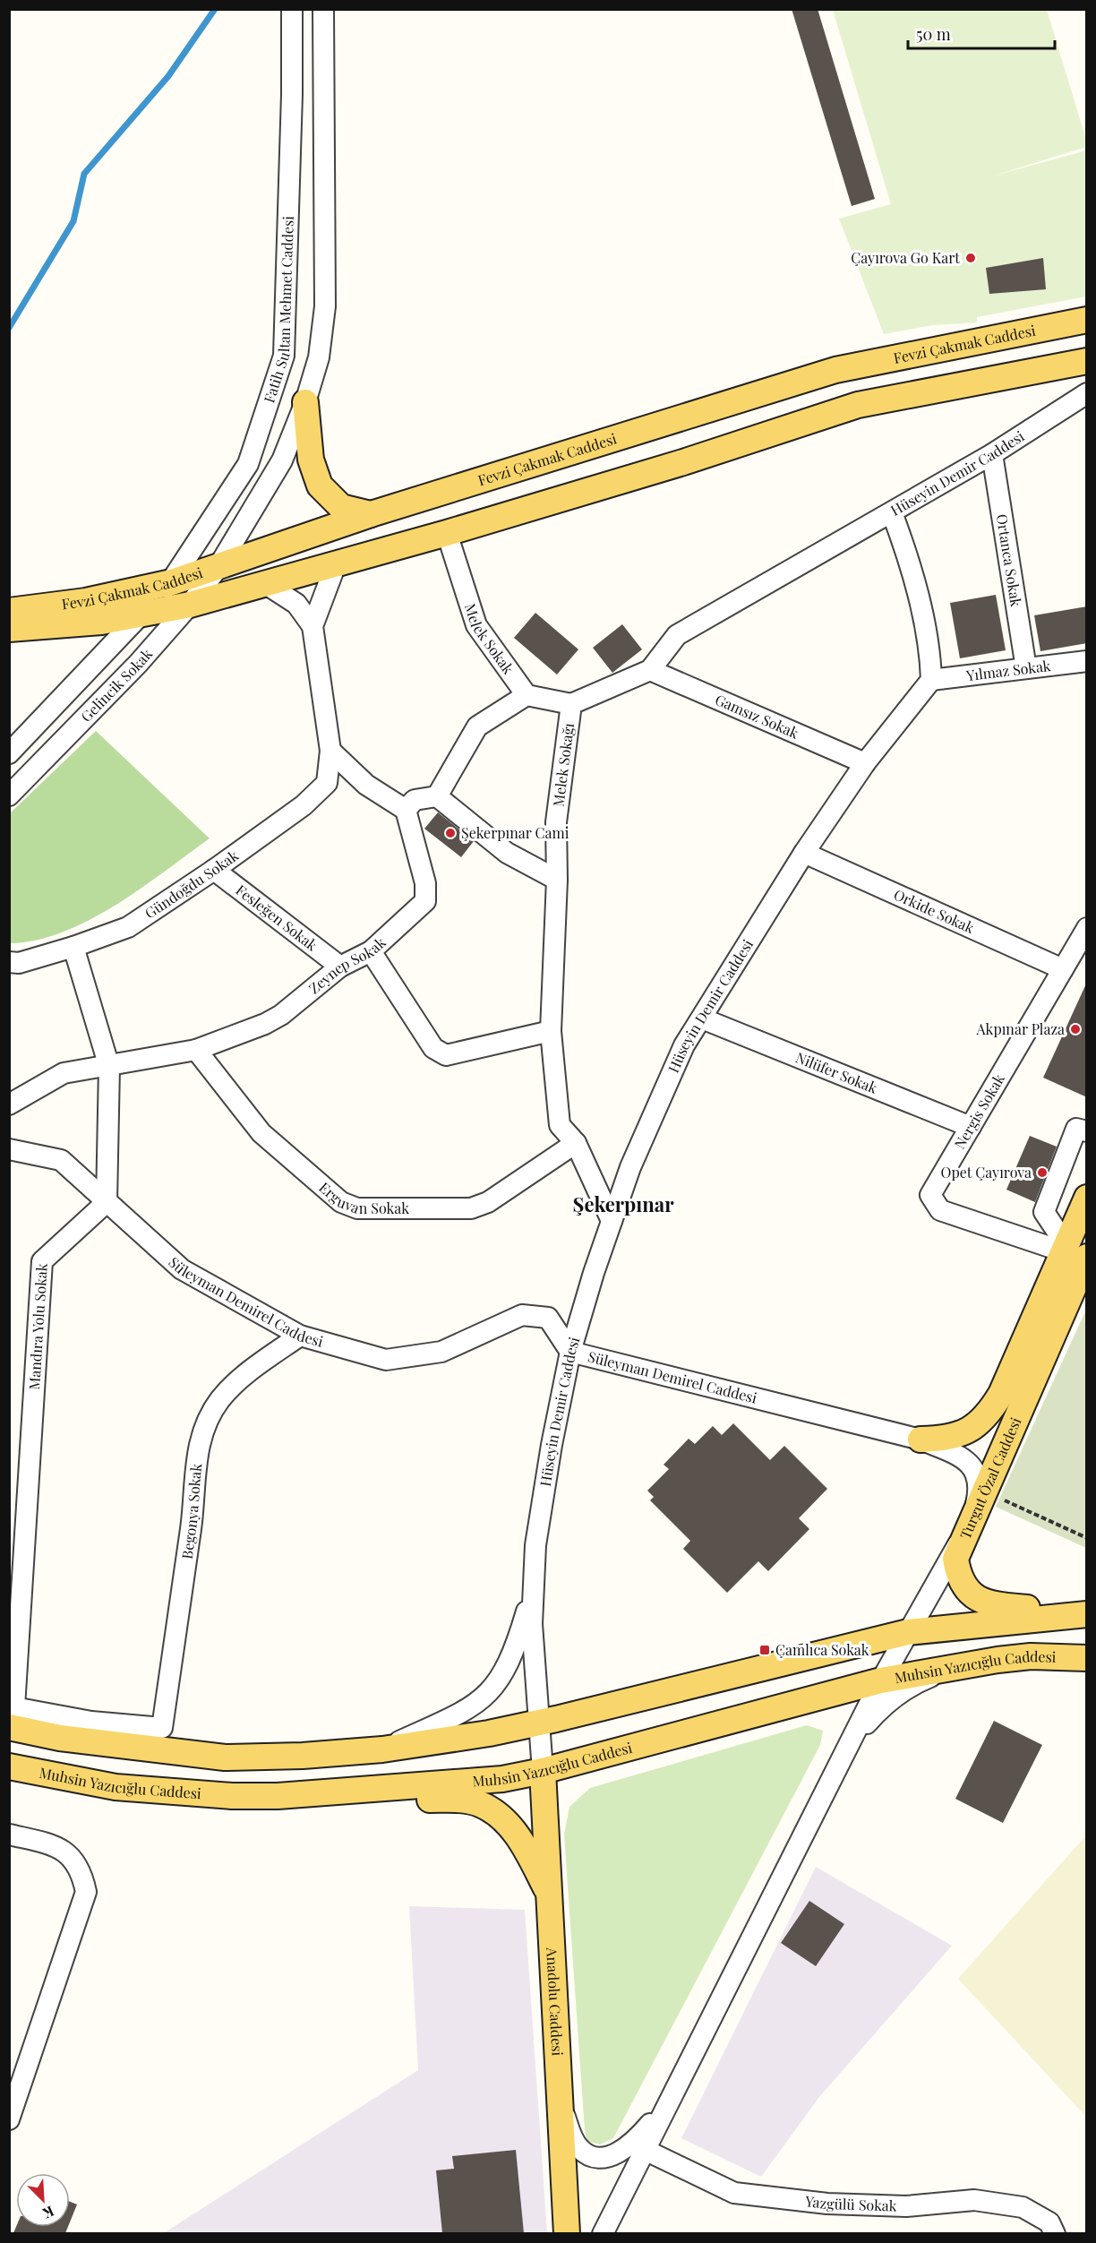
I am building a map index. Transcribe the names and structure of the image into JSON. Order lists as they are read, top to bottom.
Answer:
{
  "streets": {
    "main road": [
      "Fevzi Çakmak Caddesi",
      "Turgut Özal Caddesi",
      "Muhsin Yazıcığlu Caddesi",
      "Anadolu Caddesi"
    ],
    "street": [
      "Fatih Sultan Mehmet Caddesi",
      "Hüseyin Demir Caddesi",
      "Ortanca Sokak",
      "Melek Sokak",
      "Yılmaz Sokak",
      "Gelincik Sokak",
      "Gamsız Sokak",
      "Melek Sokağı",
      "Gündoğdu Sokak",
      "Orkide Sokak",
      "Fesleğen Sokak",
      "Zeynep Sokak",
      "Nilüfer Sokak",
      "Nergis Sokak",
      "Erguvan Sokak",
      "Süleyman Demirel Caddesi",
      "Mandıra Yolu Sokak",
      "Begonya Sokak",
      "Yazgülü Sokak"
    ]
  },
  "crossings": [
    ["Fatih Sultan Mehmet Caddesi", "Fevzi Çakmak Caddesi"],
    ["Fatih Sultan Mehmet Caddesi", "Gelincik Sokak"],
    ["Fevzi Çakmak Caddesi", "Melek Sokak"],
    ["Fevzi Çakmak Caddesi", "Gelincik Sokak"],
    ["Hüseyin Demir Caddesi", "Ortanca Sokak"],
    ["Hüseyin Demir Caddesi", "Yılmaz Sokak"],
    ["Hüseyin Demir Caddesi", "Gamsız Sokak"],
    ["Hüseyin Demir Caddesi", "Melek Sokağı"],
    ["Hüseyin Demir Caddesi", "Orkide Sokak"],
    ["Hüseyin Demir Caddesi", "Nilüfer Sokak"],
    ["Hüseyin Demir Caddesi", "Süleyman Demirel Caddesi"],
    ["Hüseyin Demir Caddesi", "Muhsin Yazıcığlu Caddesi"],
    ["Hüseyin Demir Caddesi", "Anadolu Caddesi"],
    ["Ortanca Sokak", "Yılmaz Sokak"],
    ["Gamsız Sokak", "Melek Sokağı"],
    ["Melek Sokağı", "Erguvan Sokak"],
    ["Gündoğdu Sokak", "Fesleğen Sokak"],
    ["Orkide Sokak", "Nergis Sokak"],
    ["Fesleğen Sokak", "Zeynep Sokak"],
    ["Zeynep Sokak", "Erguvan Sokak"],
    ["Nilüfer Sokak", "Nergis Sokak"],
    ["Nergis Sokak", "Turgut Özal Caddesi"],
    ["Süleyman Demirel Caddesi", "Mandıra Yolu Sokak"],
    ["Süleyman Demirel Caddesi", "Turgut Özal Caddesi"],
    ["Süleyman Demirel Caddesi", "Begonya Sokak"],
    ["Süleyman Demirel Caddesi", "Muhsin Yazıcığlu Caddesi"],
    ["Mandıra Yolu Sokak", "Begonya Sokak"],
    ["Muhsin Yazıcığlu Caddesi", "Anadolu Caddesi"]
  ],
  "districts": ["Şekerpınar"],
  "places": {
    "other": [
      "Çayırova Go Kart",
      "Şekerpınar Cami",
      "Akpınar Plaza",
      "Opet Çayırova"
    ],
    "transit": ["Çamlıca Sokak"]
  },
  "scale_bar": "50 m",
  "north": "bottom right"
}
